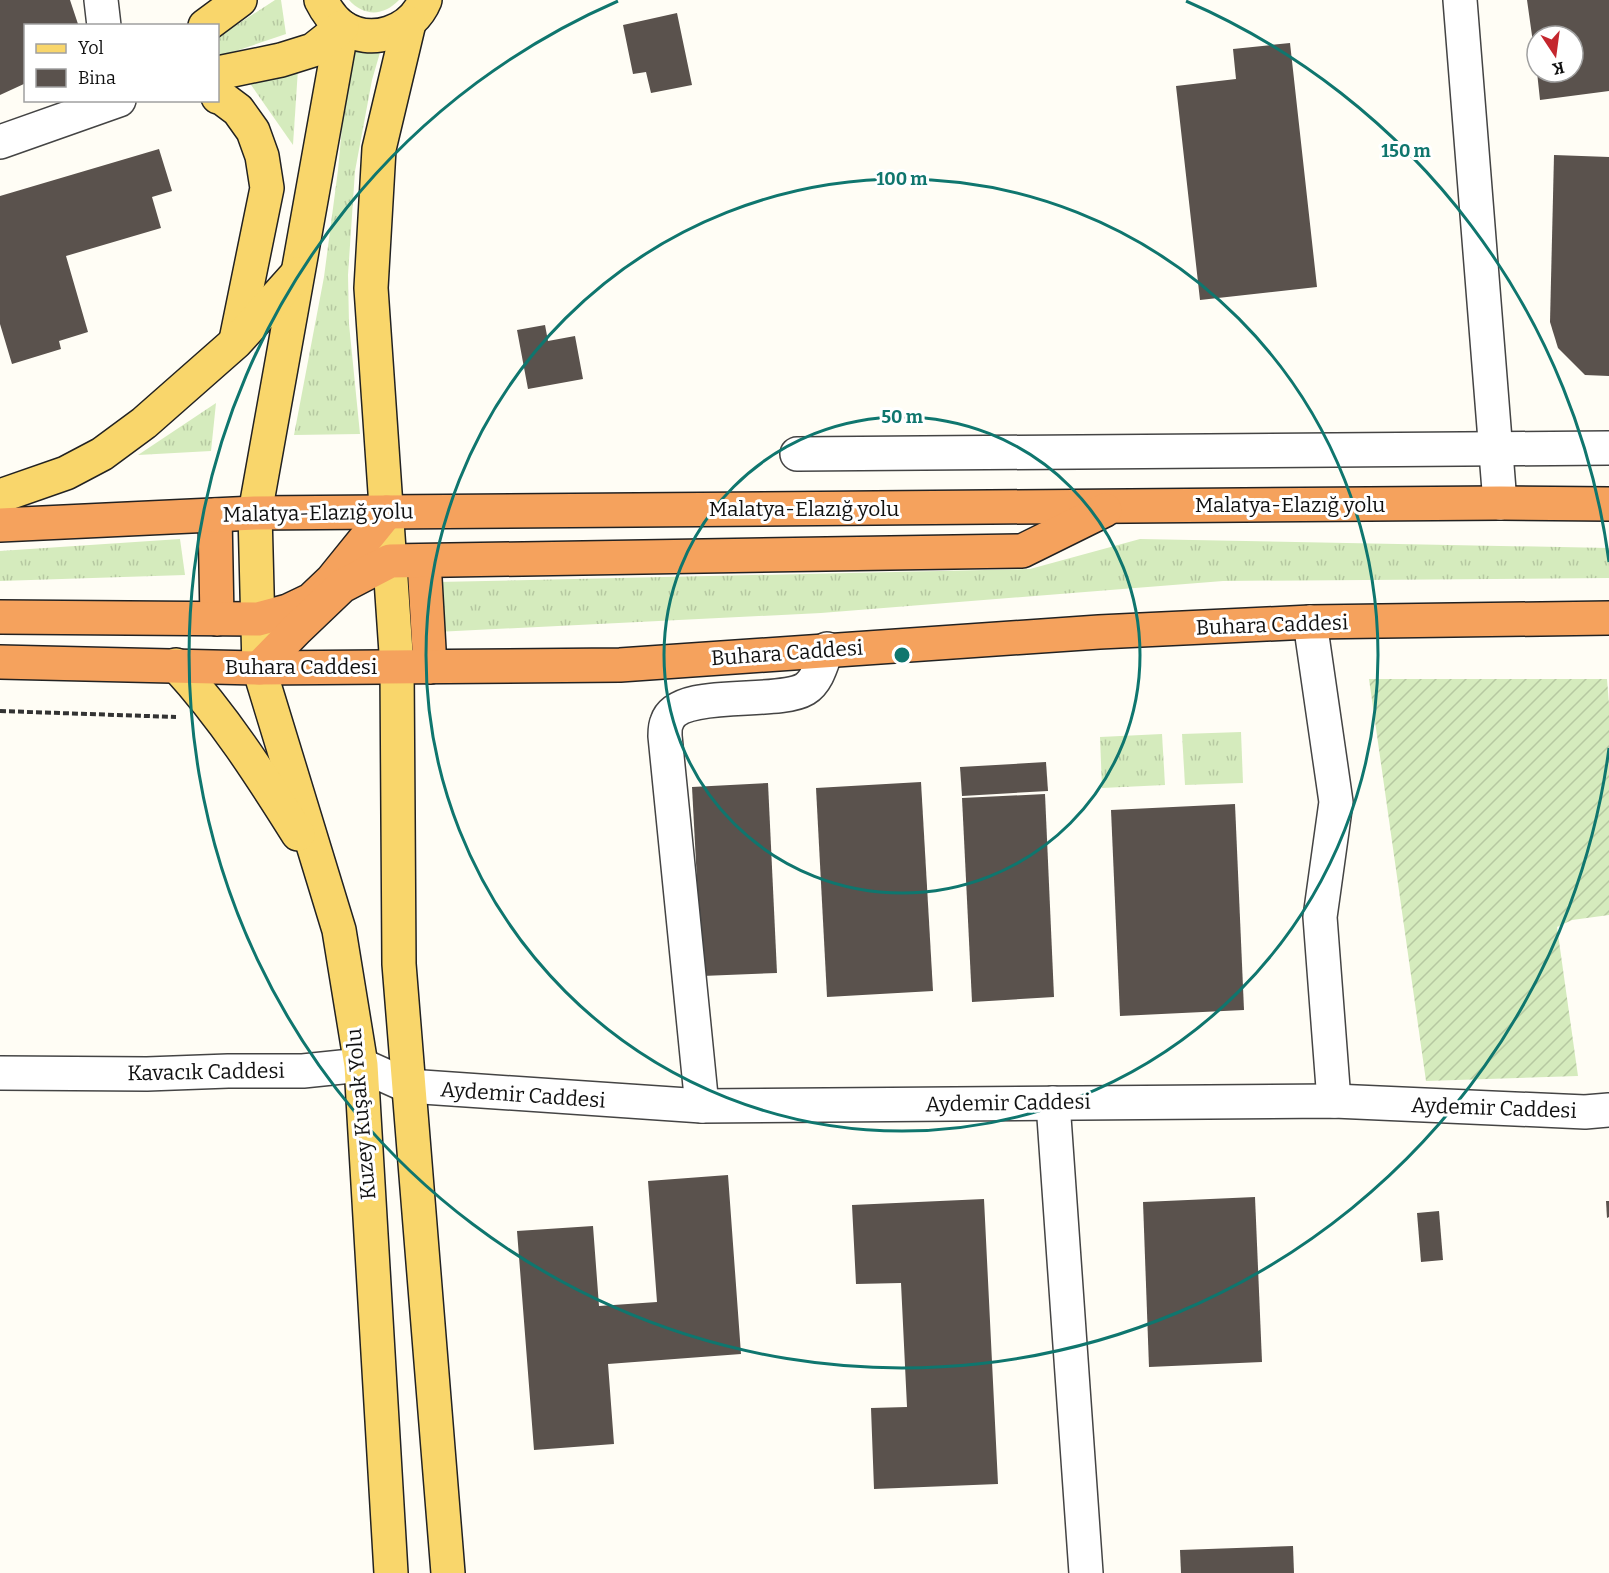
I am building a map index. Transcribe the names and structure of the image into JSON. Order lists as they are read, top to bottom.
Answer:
{
  "streets": {
    "highway": ["Malatya-Elazığ yolu", "Buhara Caddesi"],
    "main road": ["Kuzey Kuşak Yolu"],
    "street": ["Kavacık Caddesi", "Aydemir Caddesi"]
  },
  "crossings": [
    ["Malatya-Elazığ yolu", "Kuzey Kuşak Yolu"],
    ["Buhara Caddesi", "Kuzey Kuşak Yolu"],
    ["Kavacık Caddesi", "Aydemir Caddesi"],
    ["Kavacık Caddesi", "Kuzey Kuşak Yolu"]
  ],
  "legend": ["Yol", "Bina"],
  "north": "bottom",
  "rings": ["150 m", "100 m", "50 m"]
}
